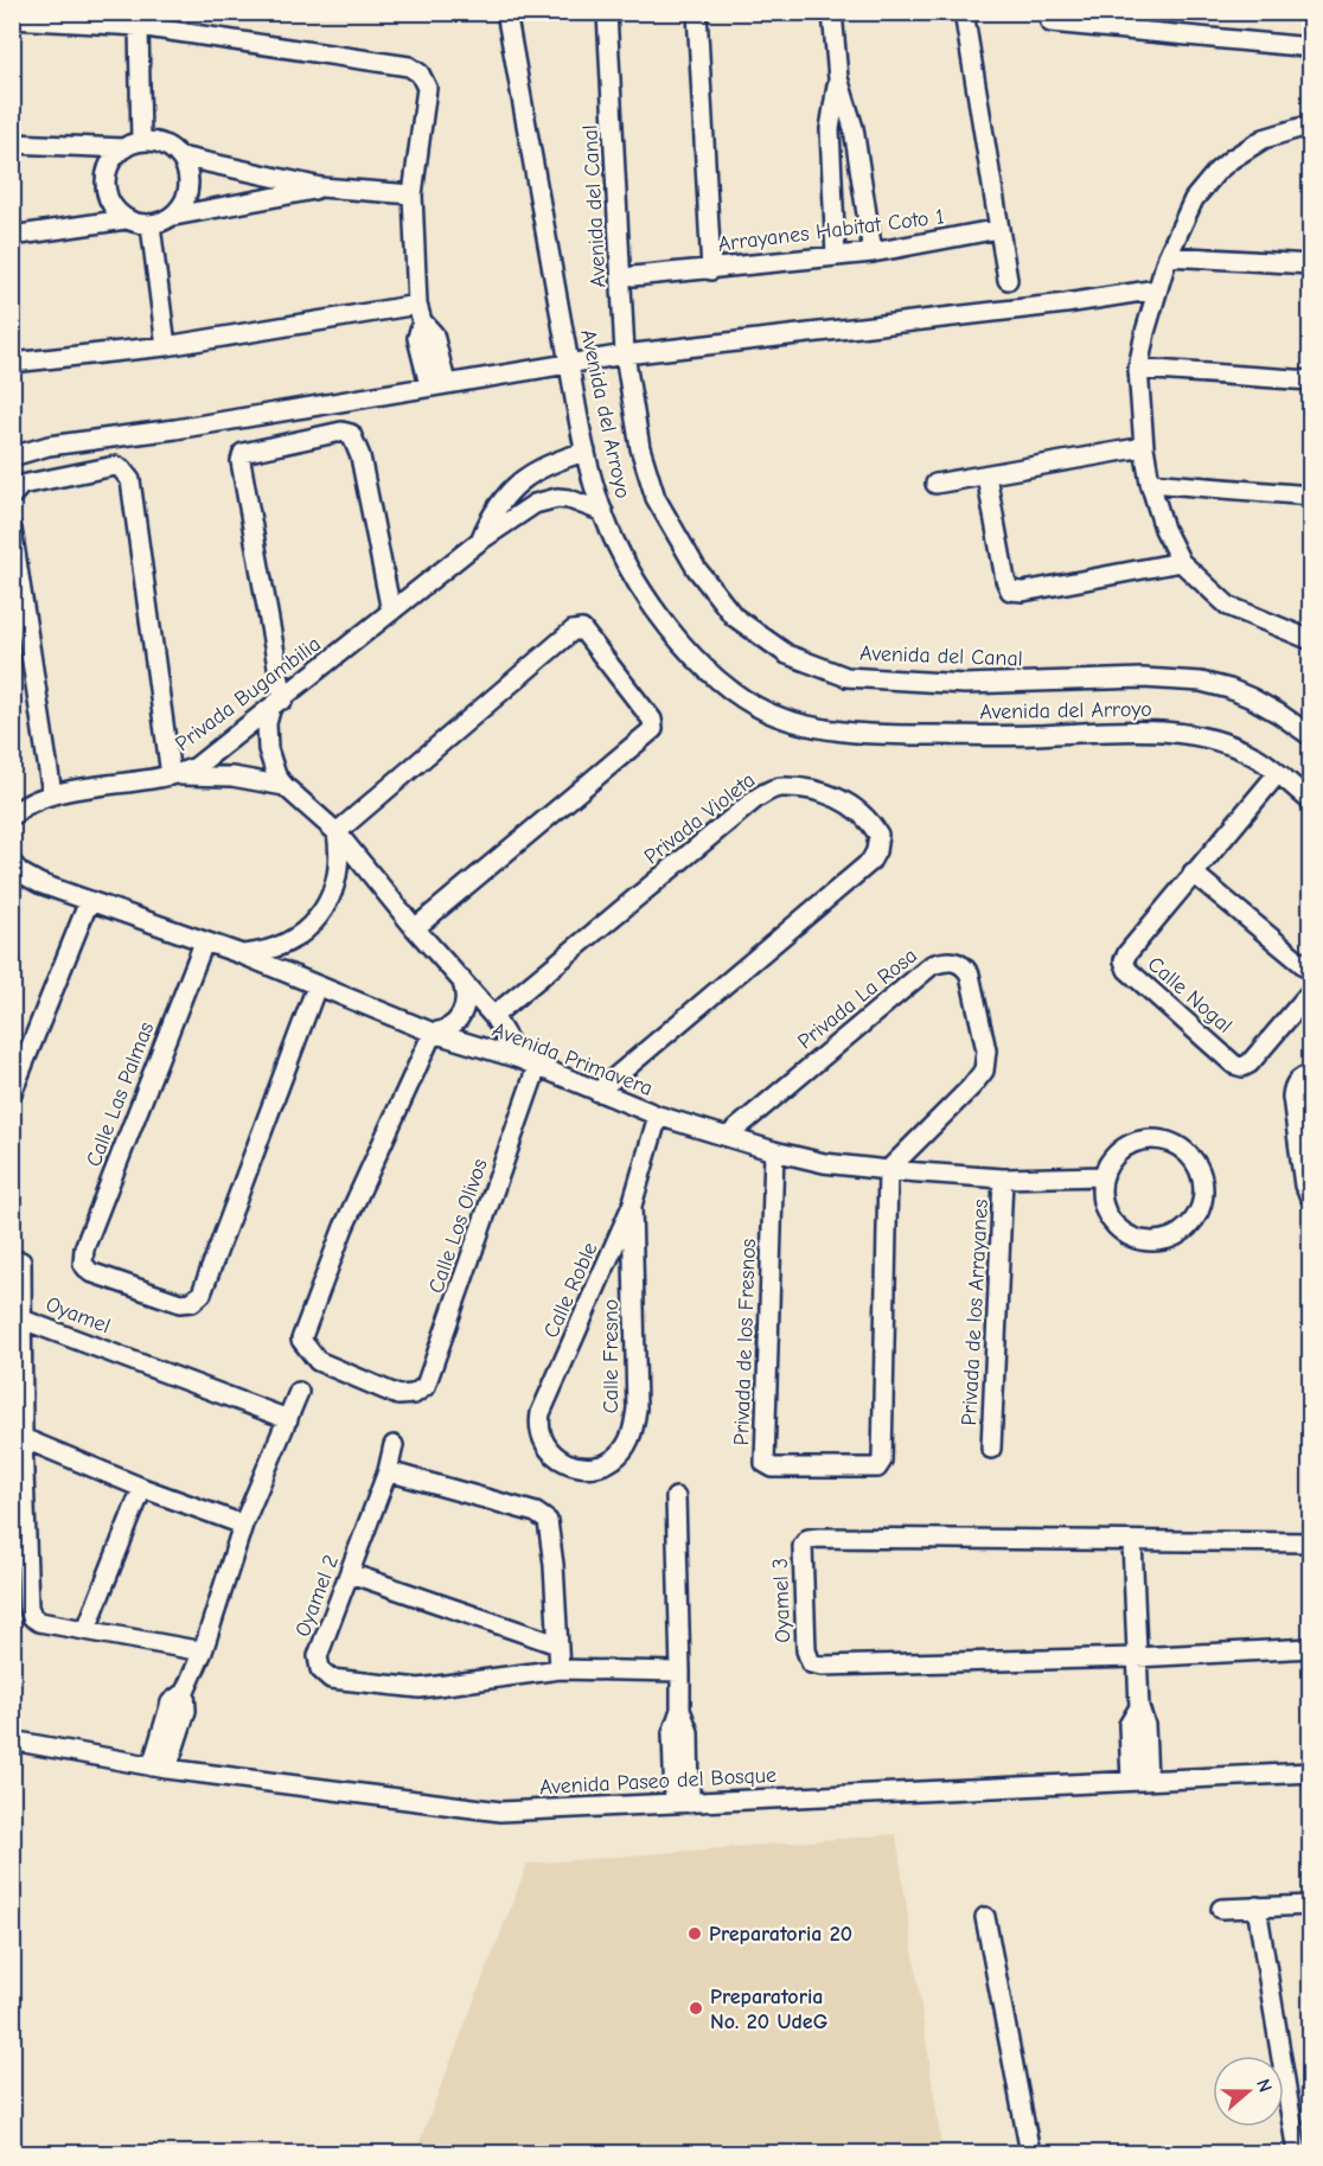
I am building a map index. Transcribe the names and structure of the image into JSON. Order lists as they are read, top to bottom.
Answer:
{
  "streets": {
    "street": [
      "Avenida del Canal",
      "Arrayanes Habitat Coto 1",
      "Avenida del Arroyo",
      "Privada Bugambilia",
      "Privada Violeta",
      "Calle Nogal",
      "Privada La Rosa",
      "Avenida Primavera",
      "Calle Las Palmas",
      "Calle Los Olivos",
      "Calle Roble",
      "Privada de los Arrayanes",
      "Oyamel",
      "Privada de los Fresnos",
      "Calle Fresno",
      "Oyamel 2",
      "Oyamel 3",
      "Avenida Paseo del Bosque"
    ]
  },
  "crossings": [
    ["Avenida del Arroyo", "Privada Bugambilia"],
    ["Avenida del Arroyo", "Calle Nogal"],
    ["Privada Violeta", "Avenida Primavera"],
    ["Privada La Rosa", "Avenida Primavera"],
    ["Privada La Rosa", "Privada de los Fresnos"],
    ["Avenida Primavera", "Calle Las Palmas"],
    ["Avenida Primavera", "Calle Los Olivos"],
    ["Avenida Primavera", "Calle Roble"],
    ["Avenida Primavera", "Privada de los Arrayanes"],
    ["Avenida Primavera", "Privada de los Fresnos"],
    ["Calle Roble", "Calle Fresno"]
  ],
  "places": ["Preparatoria 20", "Preparatoria No. 20 UdeG"],
  "north": "right"
}
